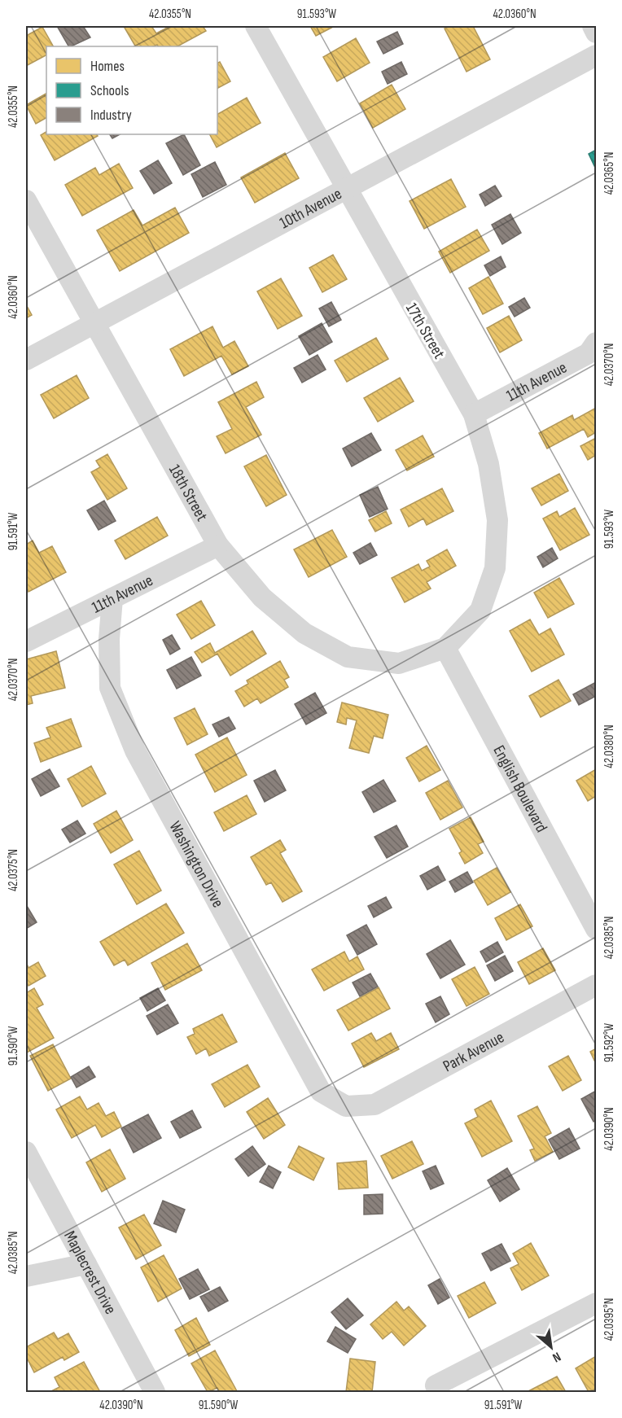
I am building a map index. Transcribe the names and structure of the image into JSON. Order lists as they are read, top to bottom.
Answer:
{
  "streets": {
    "street": [
      "10th Avenue",
      "17th Street",
      "11th Avenue",
      "18th Street",
      "English Boulevard",
      "Washington Drive",
      "Park Avenue",
      "Maplecrest Drive"
    ]
  },
  "crossings": [
    ["10th Avenue", "17th Street"],
    ["10th Avenue", "18th Street"],
    ["17th Street", "11th Avenue"],
    ["17th Street", "18th Street"],
    ["17th Street", "English Boulevard"],
    ["11th Avenue", "18th Street"],
    ["11th Avenue", "Washington Drive"],
    ["18th Street", "English Boulevard"],
    ["Washington Drive", "Park Avenue"]
  ],
  "legend": ["Homes", "Schools", "Industry"],
  "north": "bottom right",
  "coordinates": [
    "42.0355°N",
    "91.593°W",
    "42.0360°N",
    "42.0365°N",
    "42.0370°N",
    "91.591°W",
    "42.0380°N",
    "42.0375°N",
    "42.0385°N",
    "91.592°W",
    "91.590°W",
    "42.0390°N",
    "42.0395°N"
  ]
}
